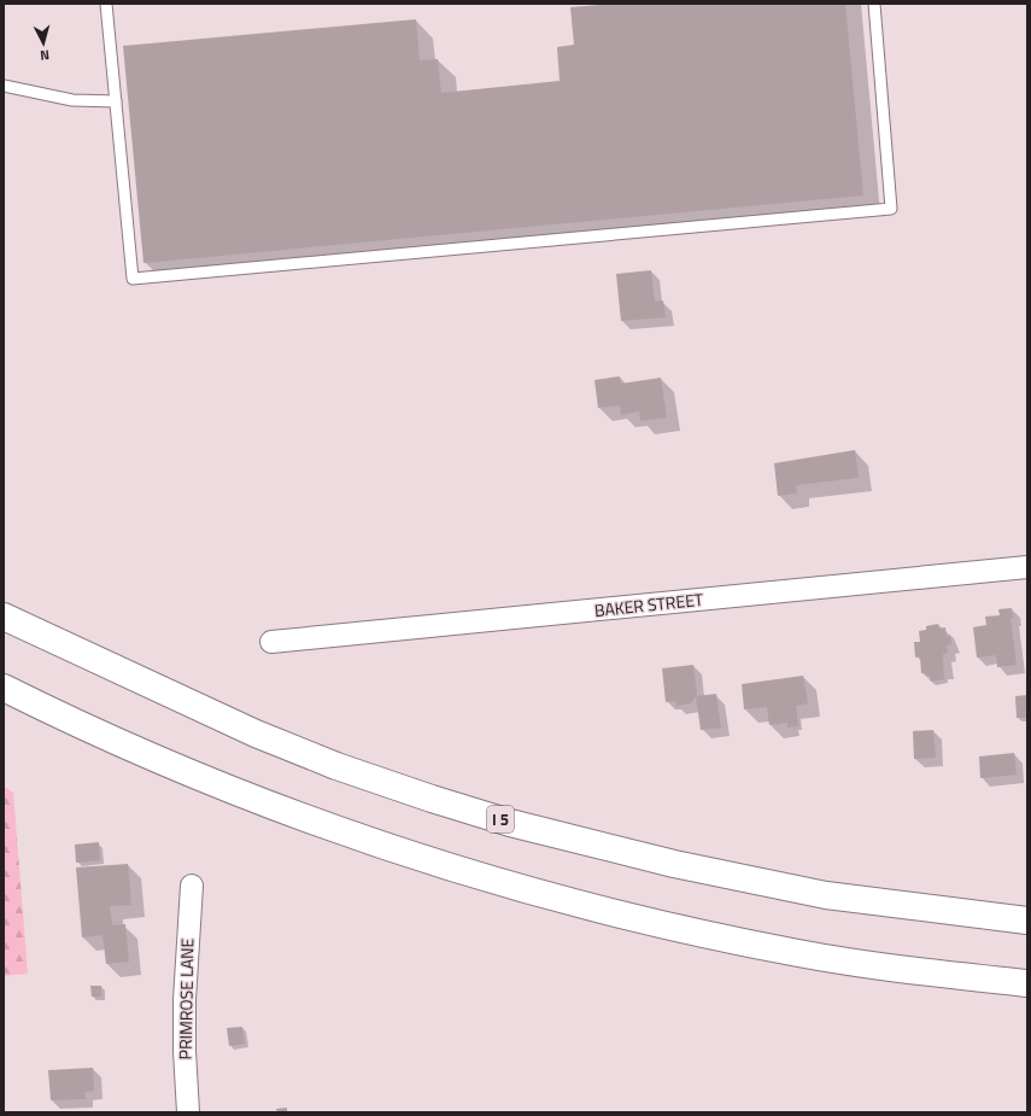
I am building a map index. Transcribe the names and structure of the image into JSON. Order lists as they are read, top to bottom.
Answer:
{
  "streets": {
    "highway": ["I 5"],
    "street": ["BAKER STREET", "PRIMROSE LANE"]
  },
  "north": "bottom"
}
